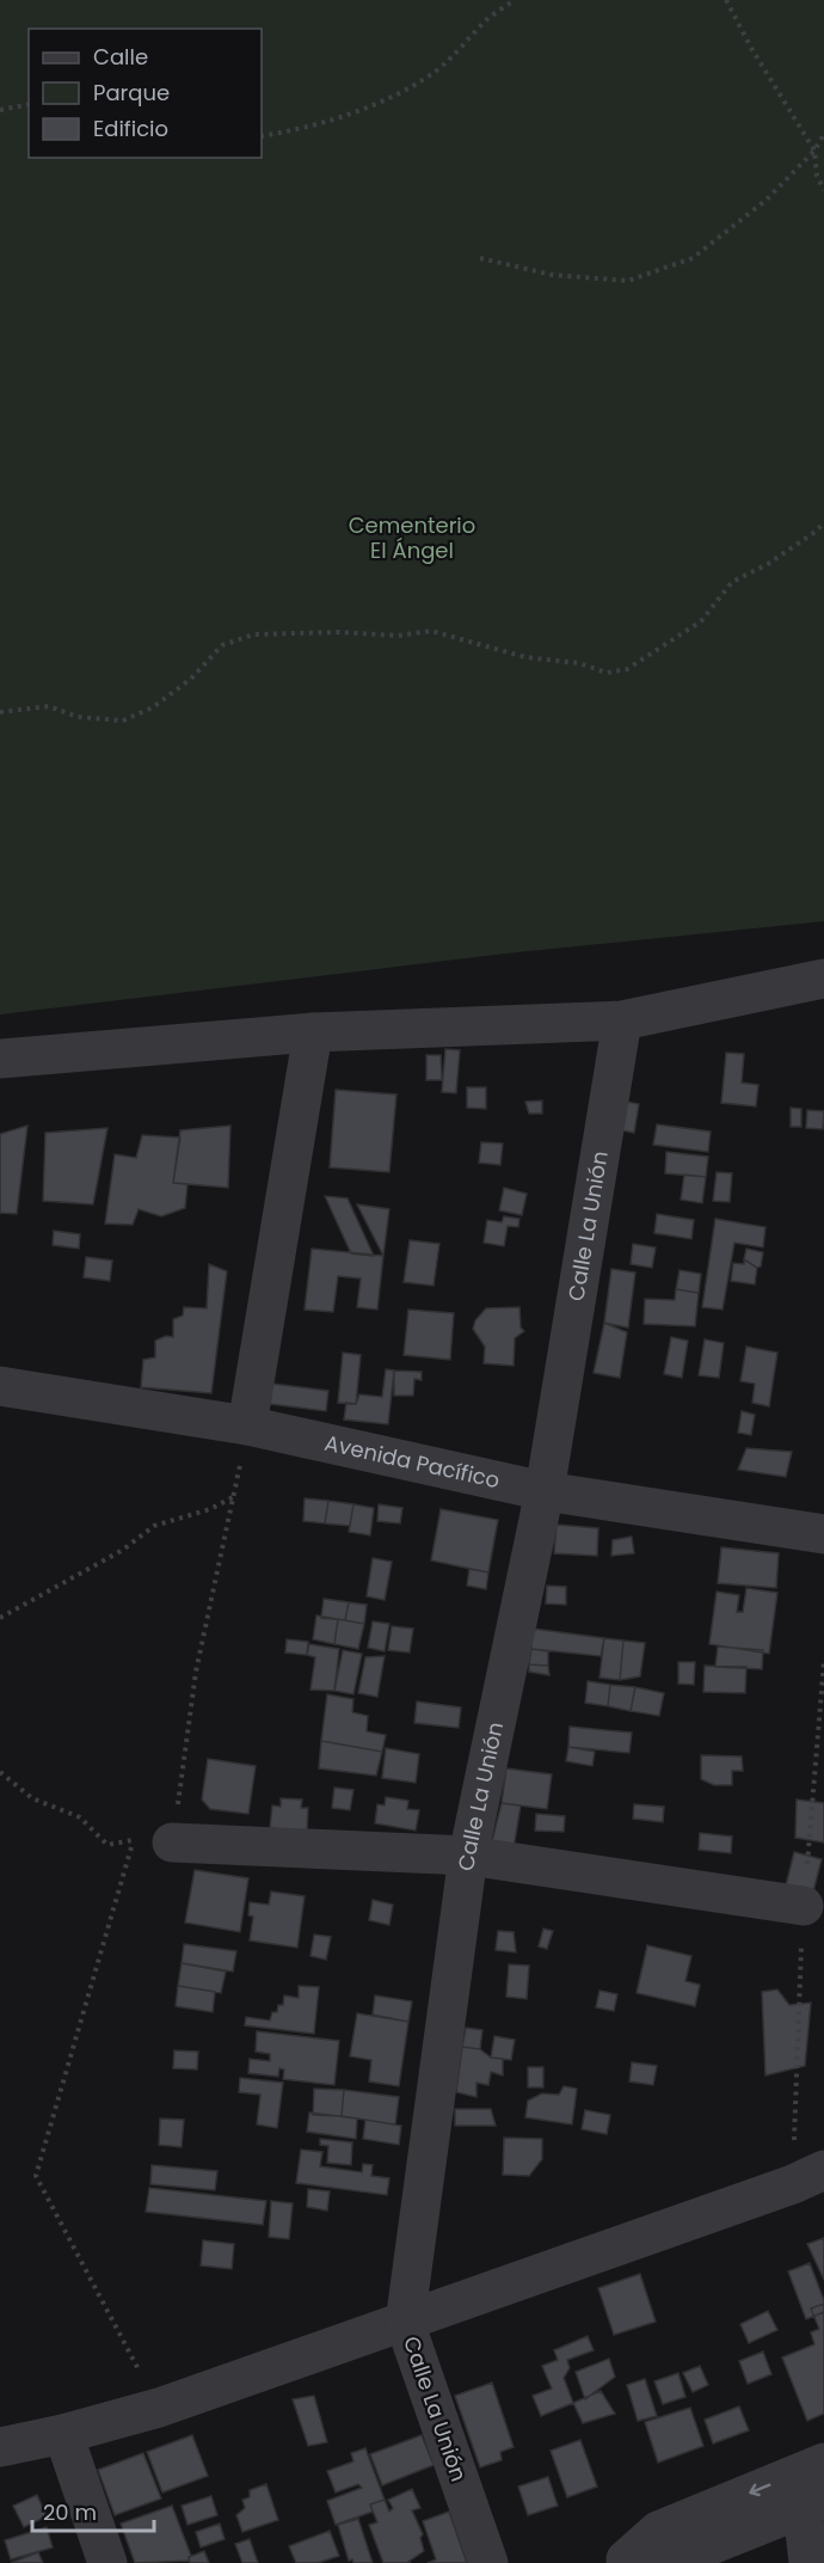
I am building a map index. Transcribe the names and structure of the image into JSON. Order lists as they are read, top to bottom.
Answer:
{
  "streets": {
    "street": ["Calle La Unión", "Avenida Pacífico"]
  },
  "crossings": [
    ["Calle La Unión", "Avenida Pacífico"]
  ],
  "parks": ["Cementerio El Ángel"],
  "legend": ["Calle", "Parque", "Edificio"],
  "scale_bar": "20 m"
}
